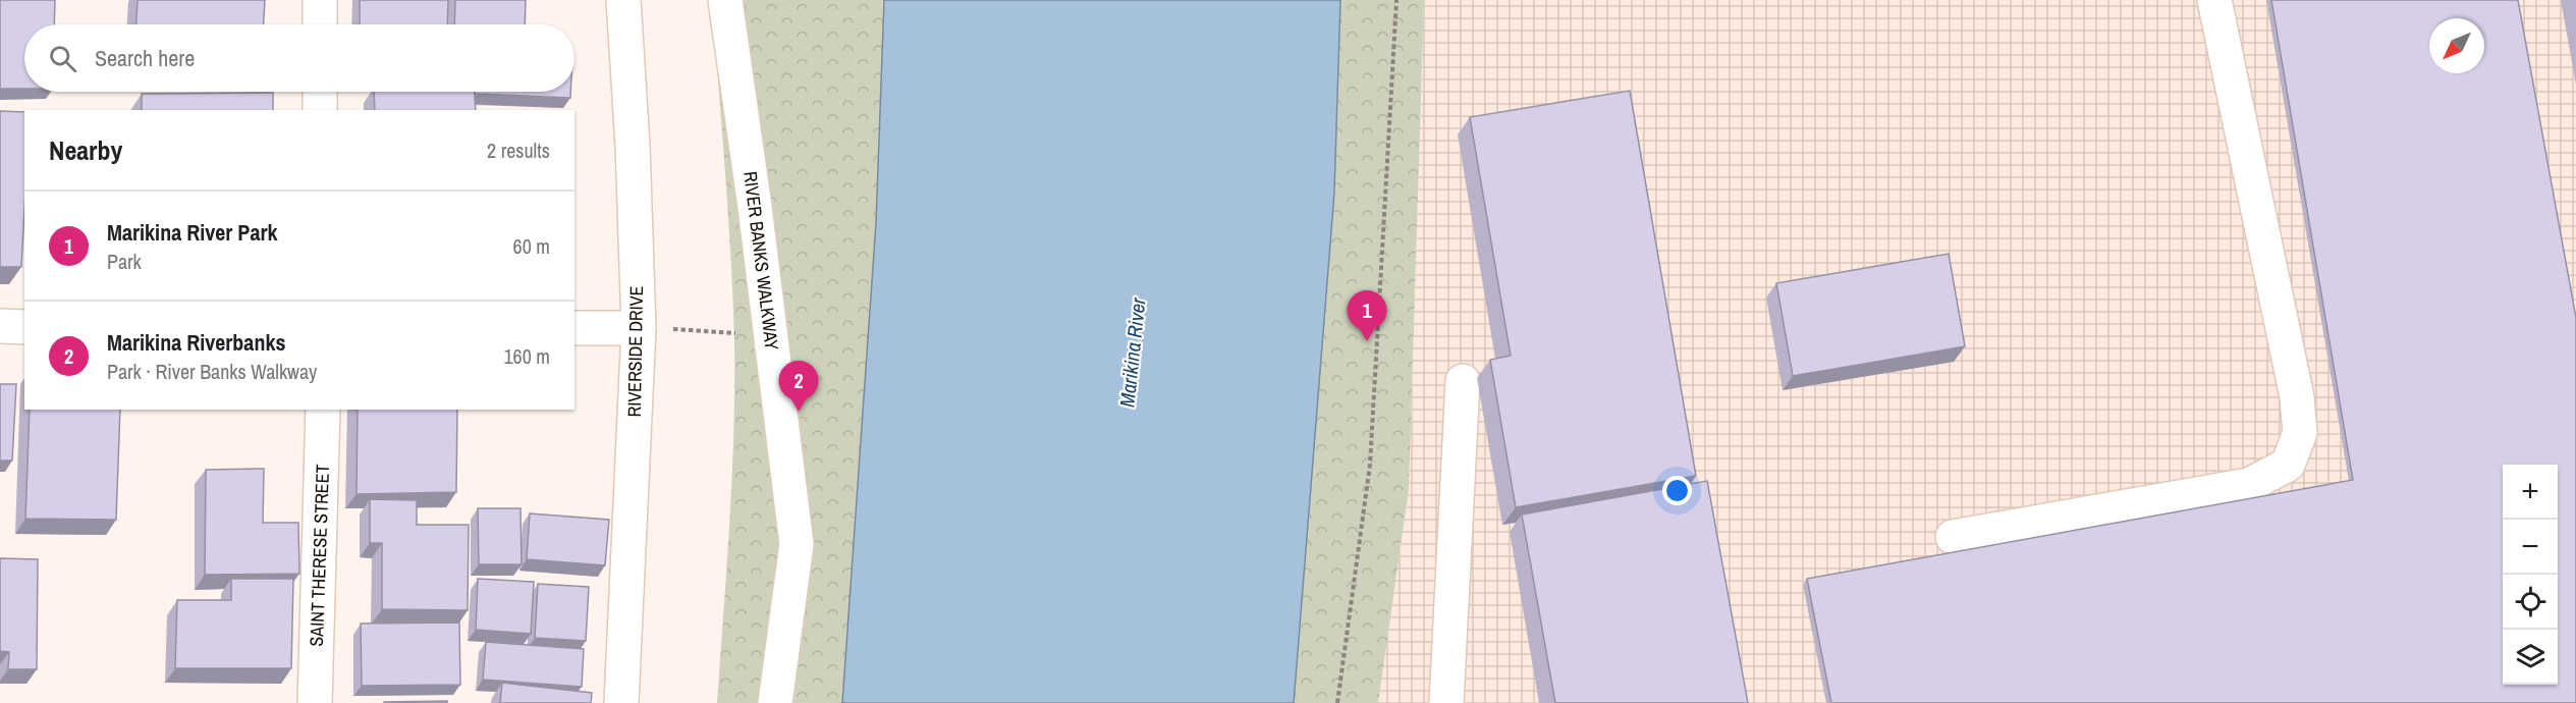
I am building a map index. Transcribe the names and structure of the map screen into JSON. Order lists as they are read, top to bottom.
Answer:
{
  "streets": {
    "street": ["RIVER BANKS WALKWAY", "RIVERSIDE DRIVE", "SAINT THERESE STREET"]
  },
  "water": ["Marikina River"],
  "north": "bottom left",
  "page": {
    "search": "Search here",
    "heading": ["Nearby", "2 results"],
    "list": [
      {
        "mark": "1",
        "name": "Marikina River Park",
        "note": "Park",
        "value": "60 m"
      },
      {
        "mark": "2",
        "name": "Marikina Riverbanks",
        "note": "Park · River Banks Walkway",
        "value": "160 m"
      }
    ],
    "pins": ["1", "2"],
    "map_buttons": ["+", "−"]
  }
}
